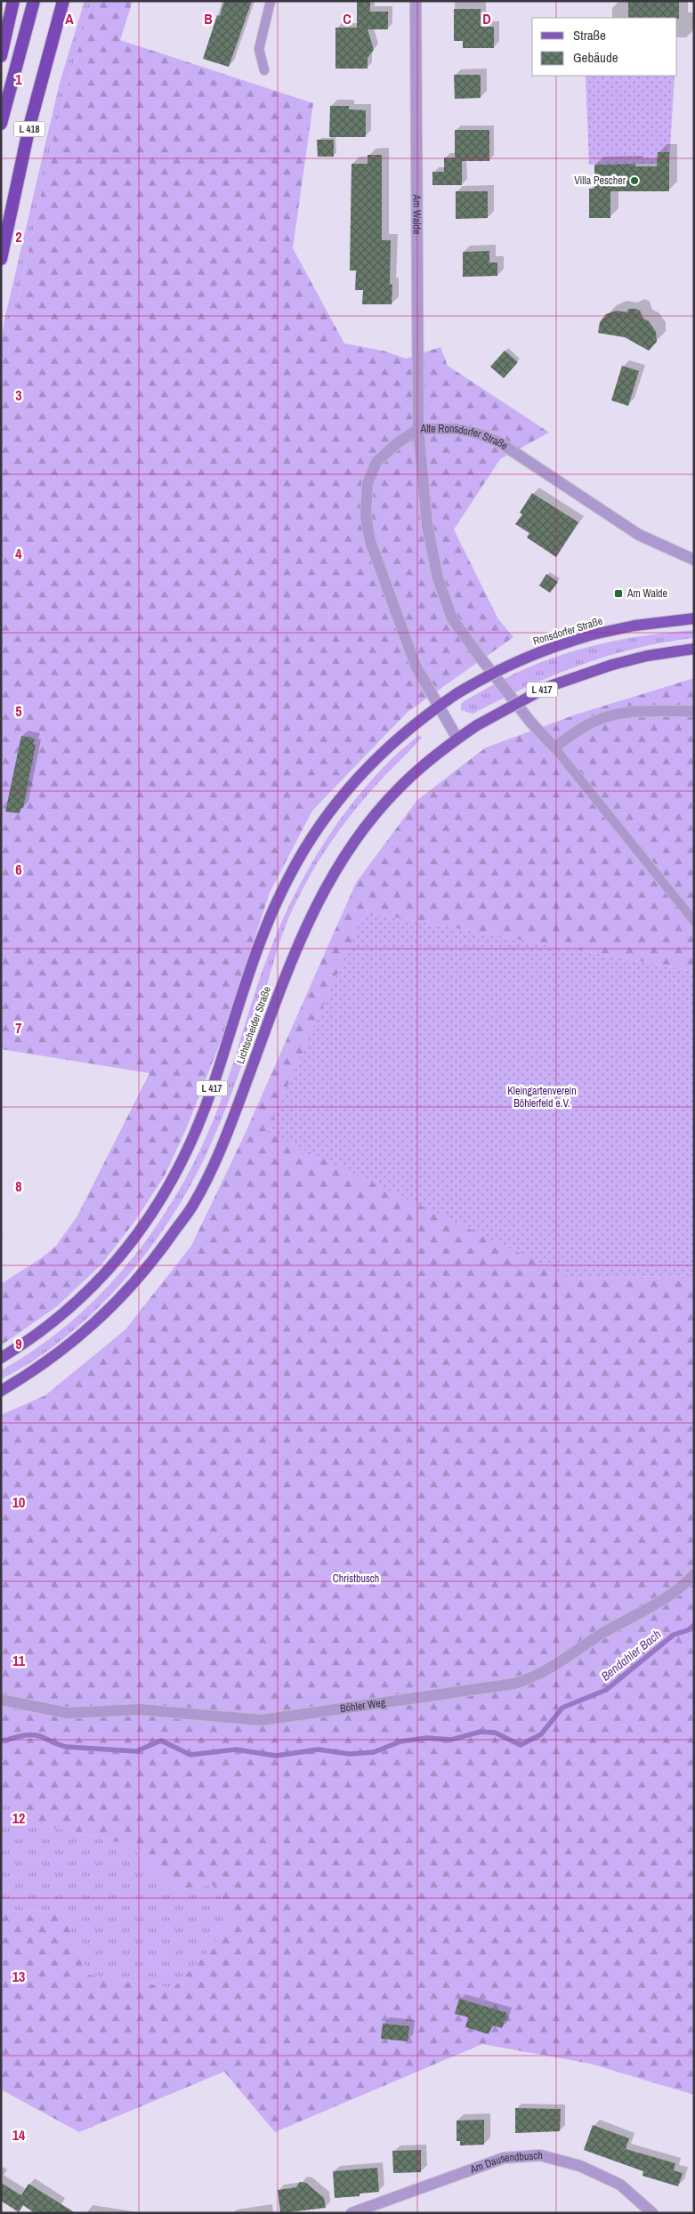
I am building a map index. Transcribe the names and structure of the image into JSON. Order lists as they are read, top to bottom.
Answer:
{
  "streets": {
    "highway": ["L 418"],
    "main road": ["Ronsdorfer Straße", "L 417", "Lichtscheider Straße"],
    "street": [
      "Am Walde",
      "Alte Ronsdorfer Straße",
      "Böhler Weg",
      "Am Dausendbusch"
    ]
  },
  "crossings": [
    ["Am Walde", "Alte Ronsdorfer Straße"],
    ["Alte Ronsdorfer Straße", "Lichtscheider Straße"],
    ["Ronsdorfer Straße", "Lichtscheider Straße"]
  ],
  "water": ["Bendahler Bach"],
  "parks": ["Kleingartenverein Böhlerfeld e.V.", "Christbusch"],
  "places": {
    "other": ["Villa Pescher"],
    "transit": ["Am Walde"]
  },
  "legend": ["Straße", "Gebäude"],
  "grid": {
    "columns": [
      "A",
      "B",
      "C",
      "D"
    ],
    "rows": [
      "1",
      "2",
      "3",
      "4",
      "5",
      "6",
      "7",
      "8",
      "9",
      "10",
      "11",
      "12",
      "13",
      "14"
    ]
  }
}
